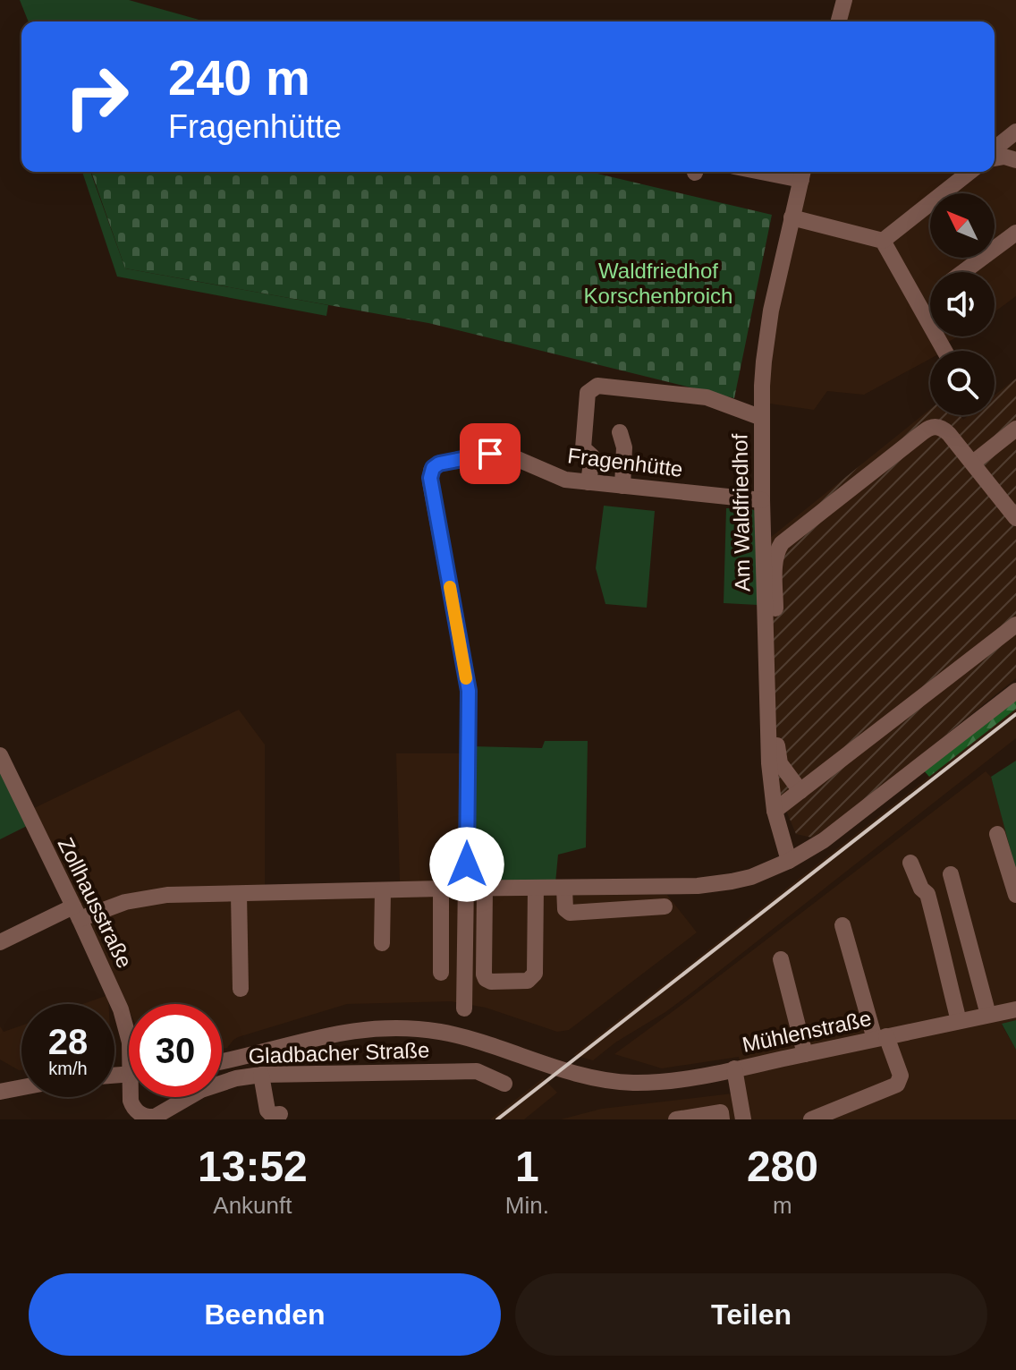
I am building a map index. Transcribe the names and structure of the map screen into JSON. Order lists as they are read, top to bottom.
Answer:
{
  "streets": {
    "street": [
      "Fragenhütte",
      "Am Waldfriedhof",
      "Zollhausstraße",
      "Mühlenstraße",
      "Gladbacher Straße"
    ]
  },
  "crossings": [
    ["Fragenhütte", "Am Waldfriedhof"],
    ["Mühlenstraße", "Gladbacher Straße"]
  ],
  "parks": ["Waldfriedhof Korschenbroich"],
  "north": "top left",
  "page": {
    "turn": ["240 m", "Fragenhütte"],
    "speed": "28 km/h",
    "limit": "30",
    "eta": [
      "13:52",
      "Ankunft",
      "1",
      "Min.",
      "280",
      "m"
    ],
    "buttons": ["Beenden", "Teilen"]
  }
}
